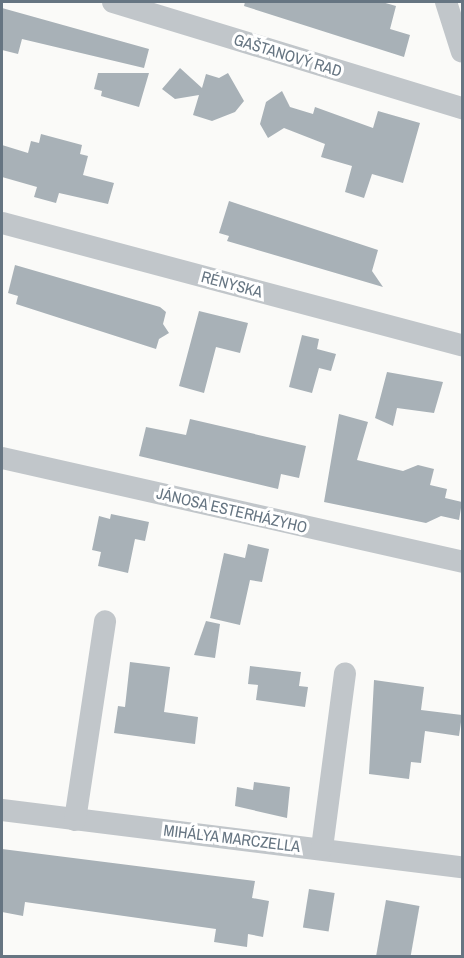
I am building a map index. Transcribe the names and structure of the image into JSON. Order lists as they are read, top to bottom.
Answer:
{
  "streets": {
    "street": [
      "GAŠTANOVÝ RAD",
      "RÉNYSKA",
      "JÁNOSA ESTERHÁZYHO",
      "MIHÁLYA MARCZELLA"
    ]
  }
}
